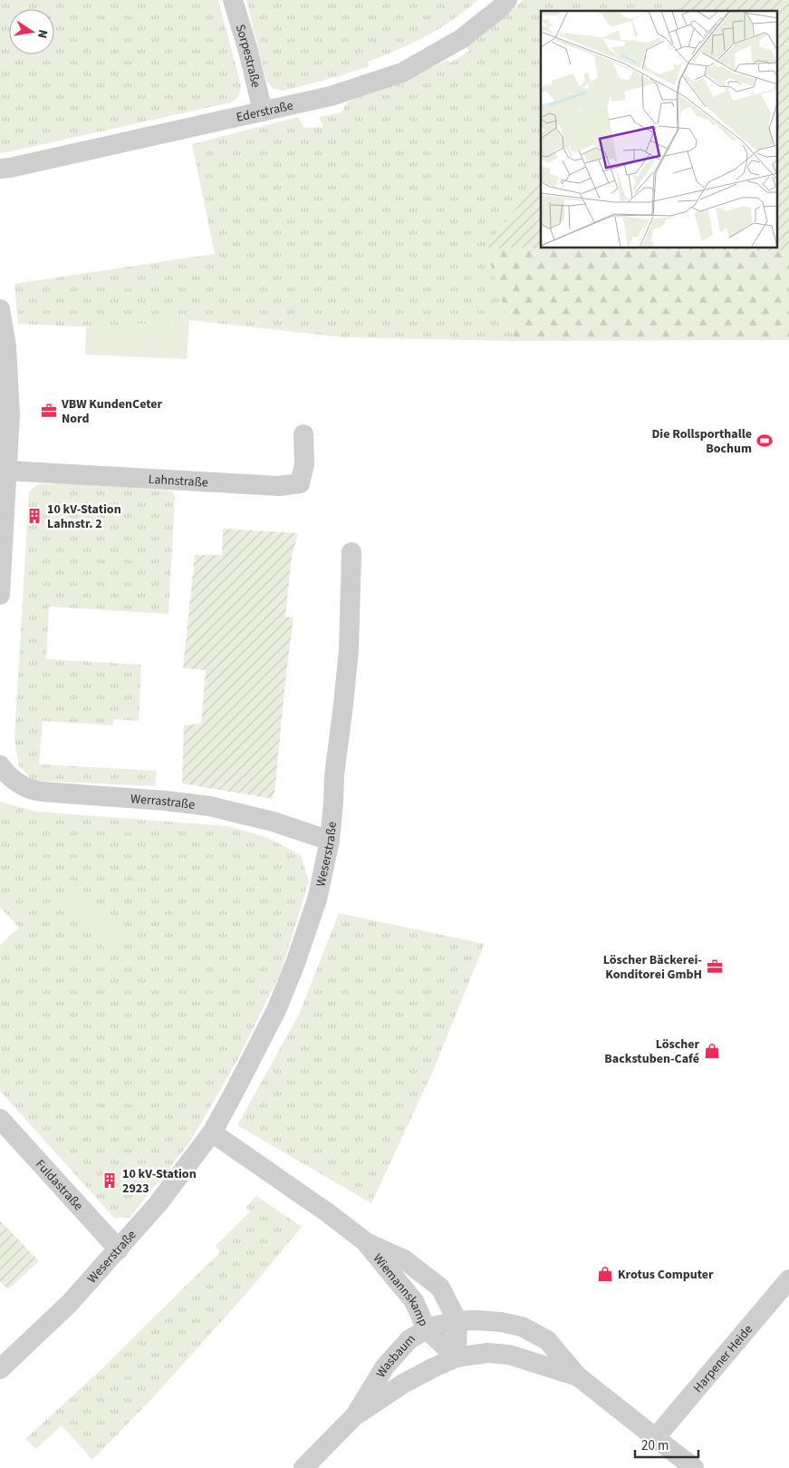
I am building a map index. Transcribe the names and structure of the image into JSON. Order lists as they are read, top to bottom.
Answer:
{
  "streets": {
    "street": [
      "Sorpestraße",
      "Ederstraße",
      "Lahnstraße",
      "Werrastraße",
      "Weserstraße",
      "Fuldastraße",
      "Wiemannskamp",
      "Wasbaum",
      "Harpener Heide"
    ]
  },
  "crossings": [
    ["Sorpestraße", "Ederstraße"],
    ["Werrastraße", "Weserstraße"],
    ["Weserstraße", "Fuldastraße"],
    ["Weserstraße", "Wiemannskamp"],
    ["Wiemannskamp", "Wasbaum"]
  ],
  "places": {
    "office": ["VBW KundenCeter Nord", "Löscher Bäckerei- Konditorei GmbH"],
    "sports": ["Die Rollsporthalle Bochum"],
    "building": ["10 kV-Station Lahnstr. 2", "10 kV-Station 2923"],
    "shop": ["Löscher Backstuben-Café", "Krotus Computer"]
  },
  "scale_bar": "20 m",
  "north": "right"
}
